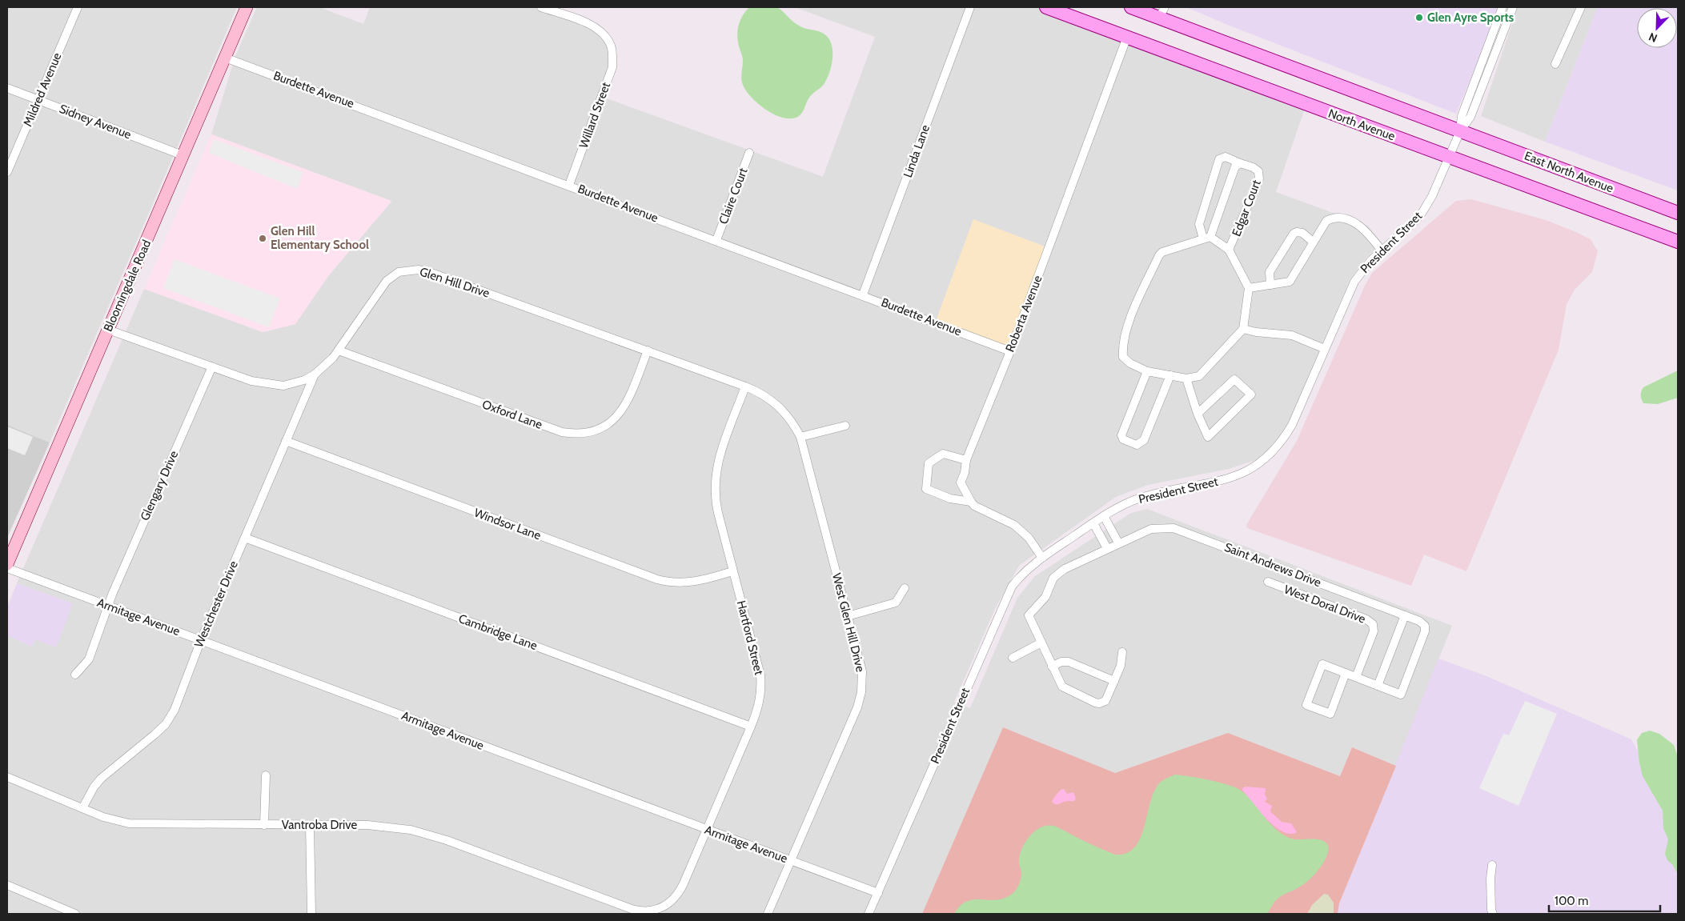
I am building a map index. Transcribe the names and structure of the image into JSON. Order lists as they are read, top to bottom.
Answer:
{
  "streets": {
    "main road": ["North Avenue", "East North Avenue", "Bloomingdale Road"],
    "street": [
      "Mildred Avenue",
      "Burdette Avenue",
      "Willard Street",
      "Sidney Avenue",
      "Linda Lane",
      "Claire Court",
      "Edgar Court",
      "President Street",
      "Glen Hill Drive",
      "Roberta Avenue",
      "Oxford Lane",
      "Glengary Drive",
      "Windsor Lane",
      "Saint Andrews Drive",
      "Westchester Drive",
      "West Doral Drive",
      "Armitage Avenue",
      "West Glen Hill Drive",
      "Cambridge Lane",
      "Hartford Street",
      "Vantroba Drive"
    ]
  },
  "crossings": [
    ["Mildred Avenue", "Sidney Avenue"],
    ["Burdette Avenue", "Willard Street"],
    ["Burdette Avenue", "Linda Lane"],
    ["Burdette Avenue", "Claire Court"],
    ["Burdette Avenue", "Bloomingdale Road"],
    ["Burdette Avenue", "Roberta Avenue"],
    ["Sidney Avenue", "Bloomingdale Road"],
    ["North Avenue", "President Street"],
    ["North Avenue", "Roberta Avenue"],
    ["East North Avenue", "President Street"],
    ["President Street", "Roberta Avenue"],
    ["President Street", "Armitage Avenue"],
    ["Glen Hill Drive", "Bloomingdale Road"],
    ["Glen Hill Drive", "Oxford Lane"],
    ["Glen Hill Drive", "Glengary Drive"],
    ["Glen Hill Drive", "Westchester Drive"],
    ["Glen Hill Drive", "West Glen Hill Drive"],
    ["Glen Hill Drive", "Hartford Street"],
    ["Glengary Drive", "Armitage Avenue"],
    ["Windsor Lane", "Westchester Drive"],
    ["Windsor Lane", "Hartford Street"],
    ["Westchester Drive", "Armitage Avenue"],
    ["Westchester Drive", "Cambridge Lane"],
    ["Westchester Drive", "Vantroba Drive"],
    ["Armitage Avenue", "West Glen Hill Drive"],
    ["Armitage Avenue", "Hartford Street"],
    ["Cambridge Lane", "Hartford Street"],
    ["Hartford Street", "Vantroba Drive"]
  ],
  "places": ["Glen Ayre Sports", "Glen Hill Elementary School"],
  "scale_bar": "100 m",
  "north": "bottom left"
}
